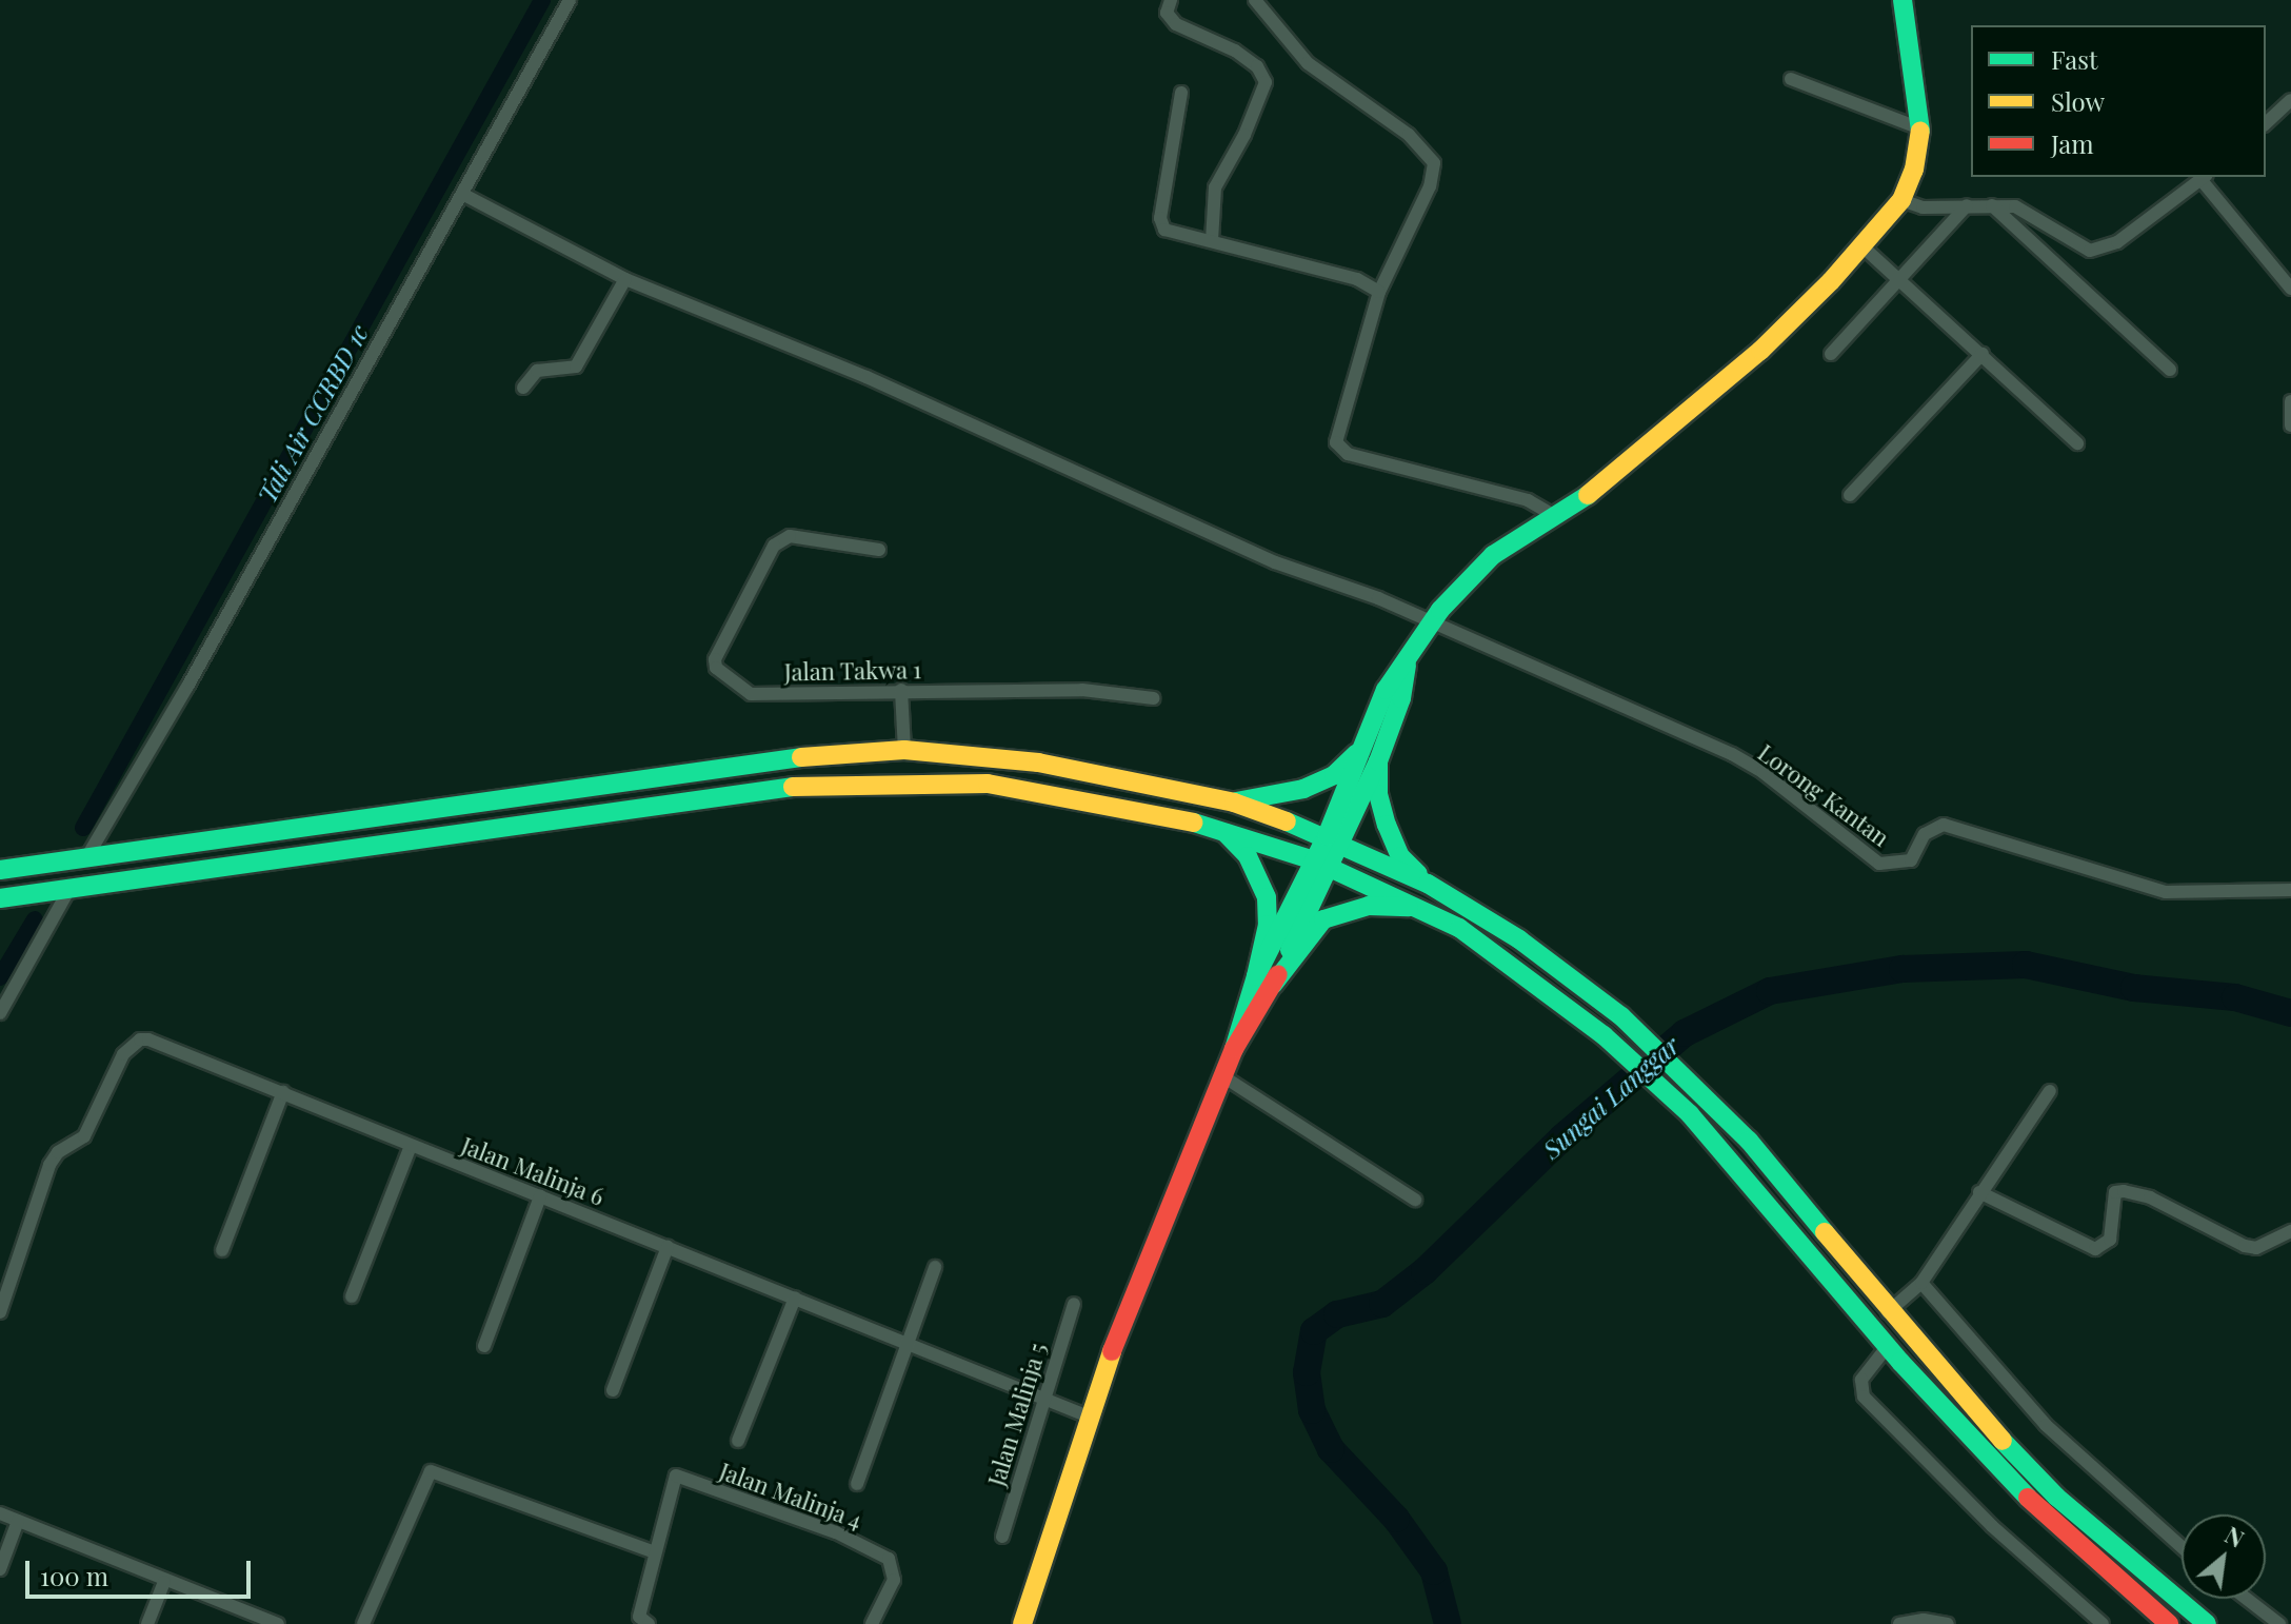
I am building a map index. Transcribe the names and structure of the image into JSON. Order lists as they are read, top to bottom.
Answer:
{
  "streets": {
    "street": [
      "Jalan Takwa 1",
      "Lorong Kantan",
      "Jalan Malinja 6",
      "Jalan Malinja 5",
      "Jalan Malinja 4"
    ]
  },
  "crossings": [
    ["Jalan Malinja 6", "Jalan Malinja 5"]
  ],
  "water": ["Tali Air CCRBD 1c", "Sungai Langgar"],
  "legend": ["Fast", "Slow", "Jam"],
  "scale_bar": "100 m",
  "north": "top right"
}
